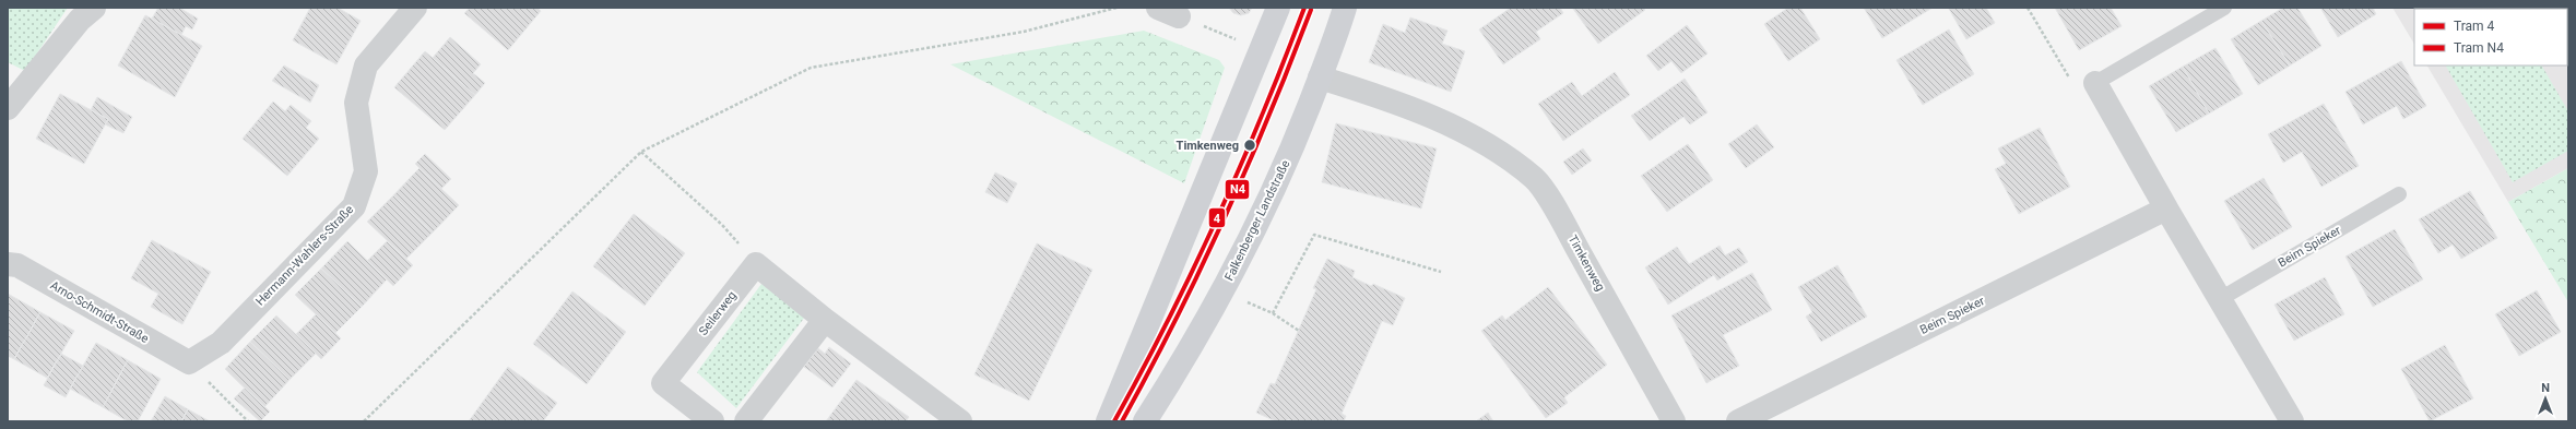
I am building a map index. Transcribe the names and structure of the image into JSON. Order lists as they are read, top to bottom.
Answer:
{
  "streets": {
    "street": [
      "Falkenberger Landstraße",
      "Beim Spieker",
      "Hermann-Wahlers-Straße",
      "Timkenweg",
      "Arno-Schmidt-Straße",
      "Seilerweg"
    ]
  },
  "crossings": [
    ["Falkenberger Landstraße", "Timkenweg"],
    ["Hermann-Wahlers-Straße", "Arno-Schmidt-Straße"]
  ],
  "places": ["Timkenweg"],
  "lines": ["tram line 4", "tram line N4"],
  "legend": ["Tram 4", "Tram N4"],
  "north": "top"
}
